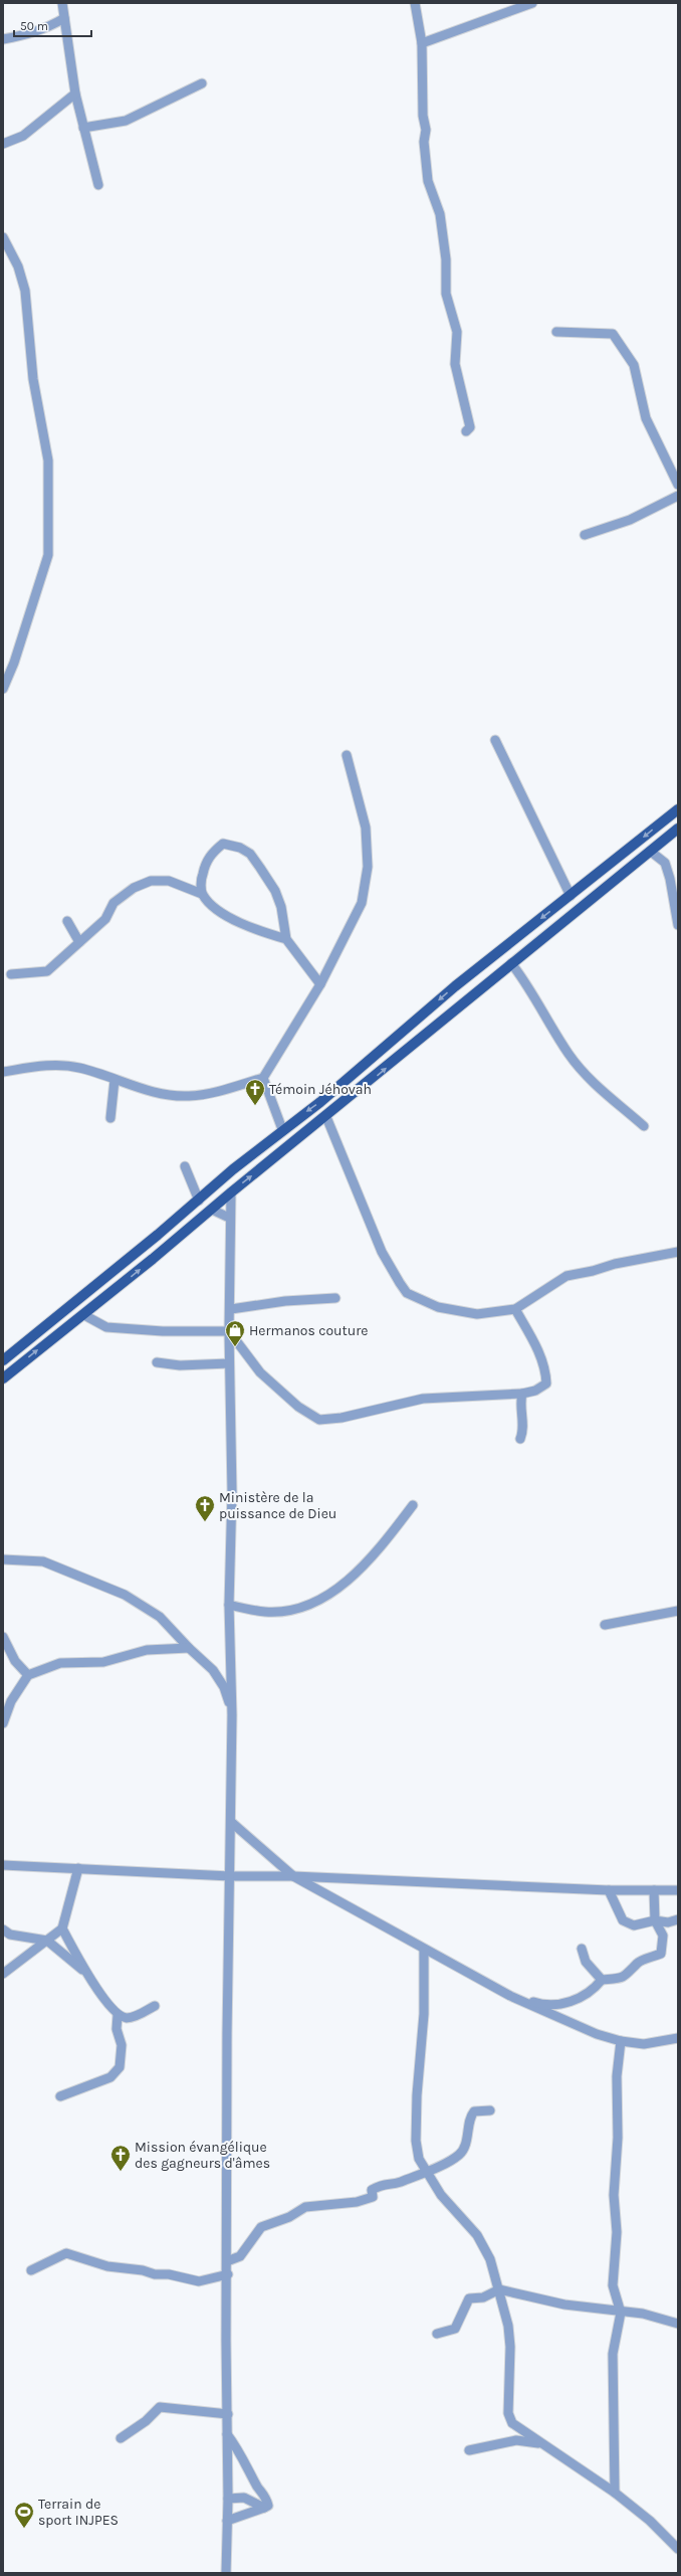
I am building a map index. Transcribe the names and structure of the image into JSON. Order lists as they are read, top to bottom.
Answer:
{
  "places": {
    "church": ["Témoin Jéhovah", "Ministère de la puissance de Dieu", "Mission évangélique des gagneurs d'âmes"],
    "shop": ["Hermanos couture"],
    "sports": ["Terrain de sport INJPES"]
  },
  "scale_bar": "50 m"
}
